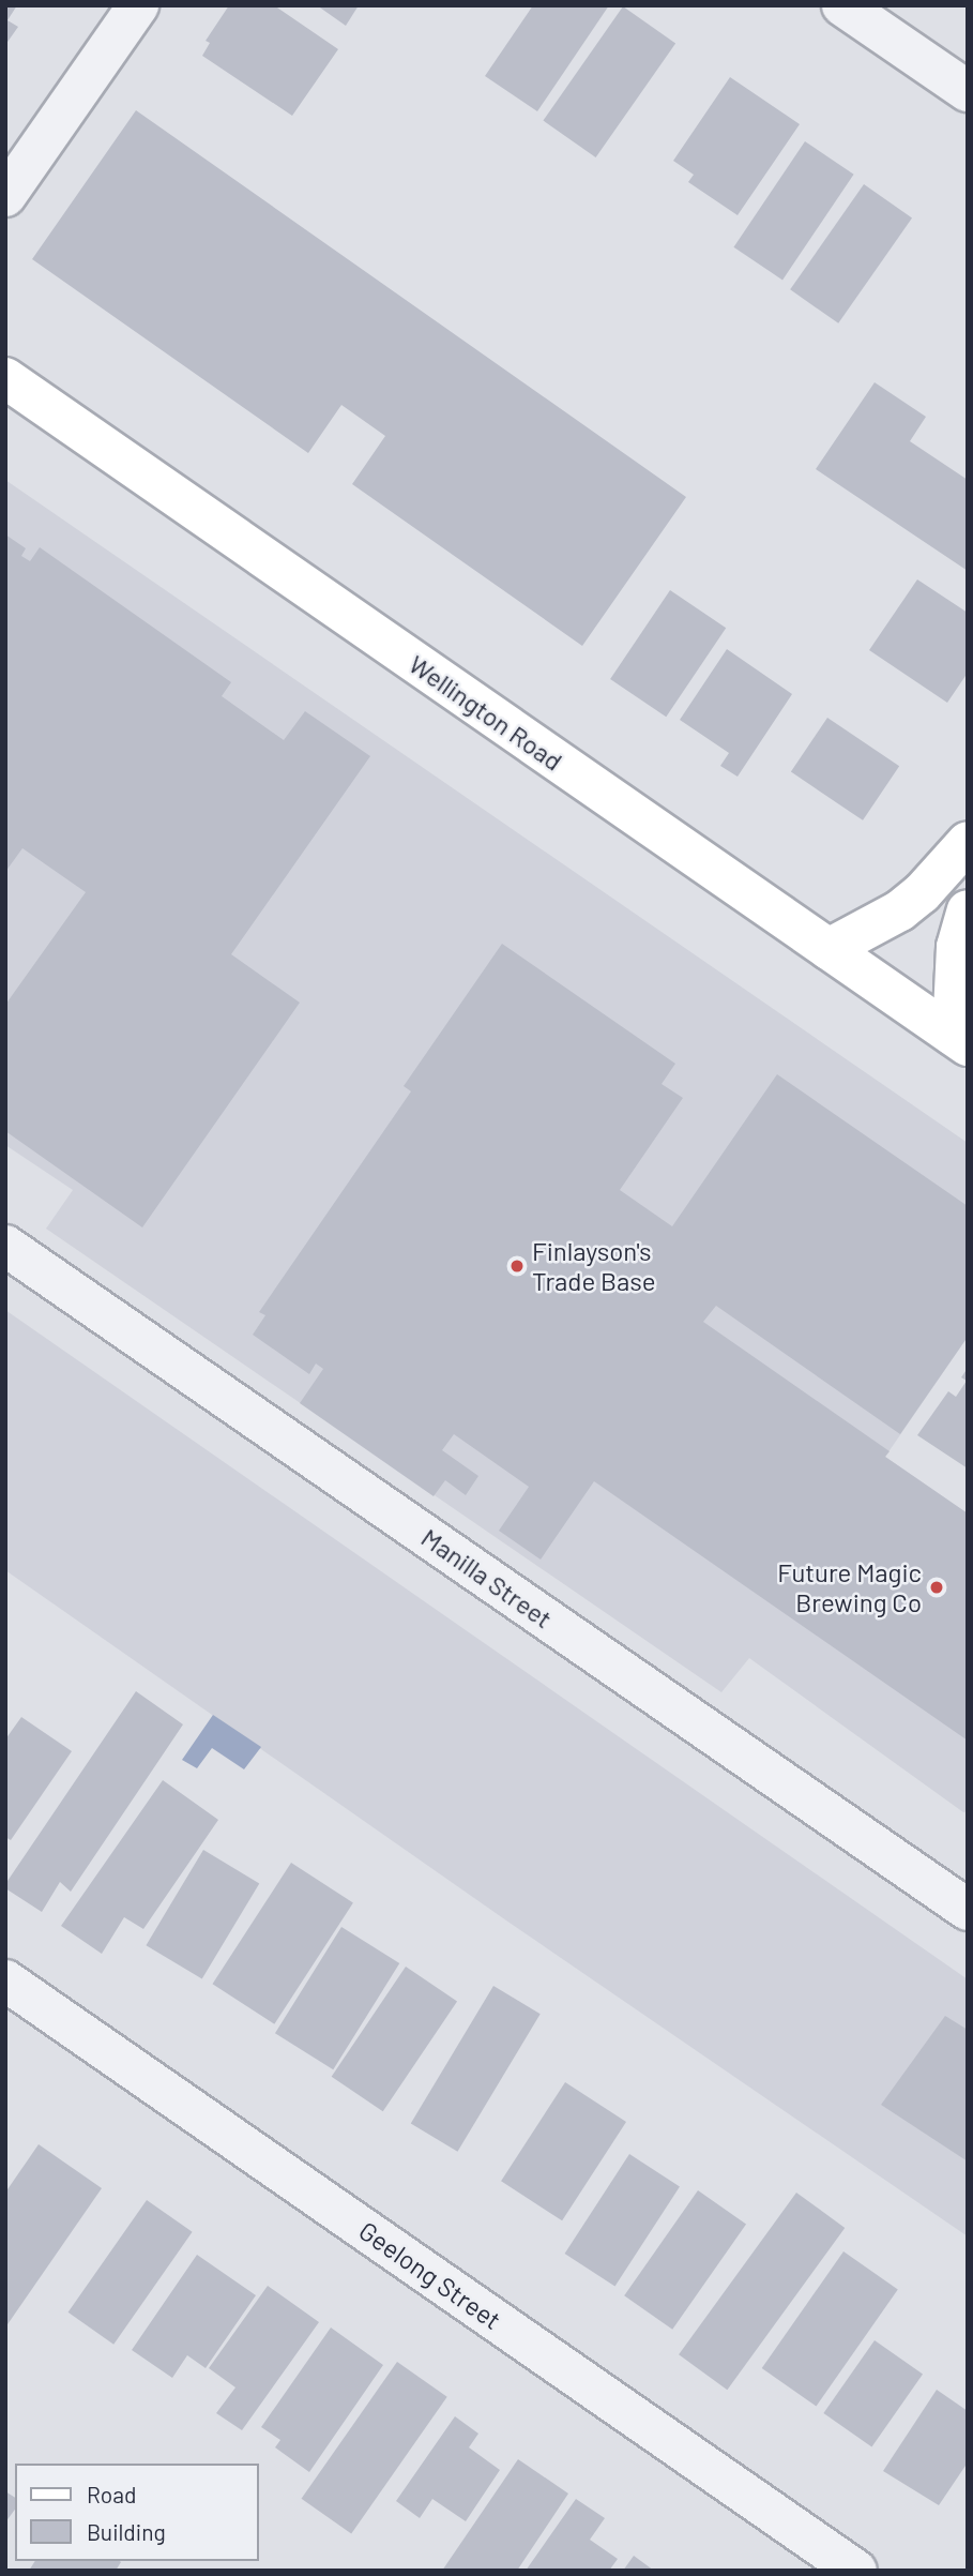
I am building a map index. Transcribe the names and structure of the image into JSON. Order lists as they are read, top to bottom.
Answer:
{
  "streets": {
    "main road": ["Wellington Road"],
    "street": ["Manilla Street", "Geelong Street"]
  },
  "places": ["Finlayson's Trade Base", "Future Magic Brewing Co"],
  "legend": ["Road", "Building"]
}
